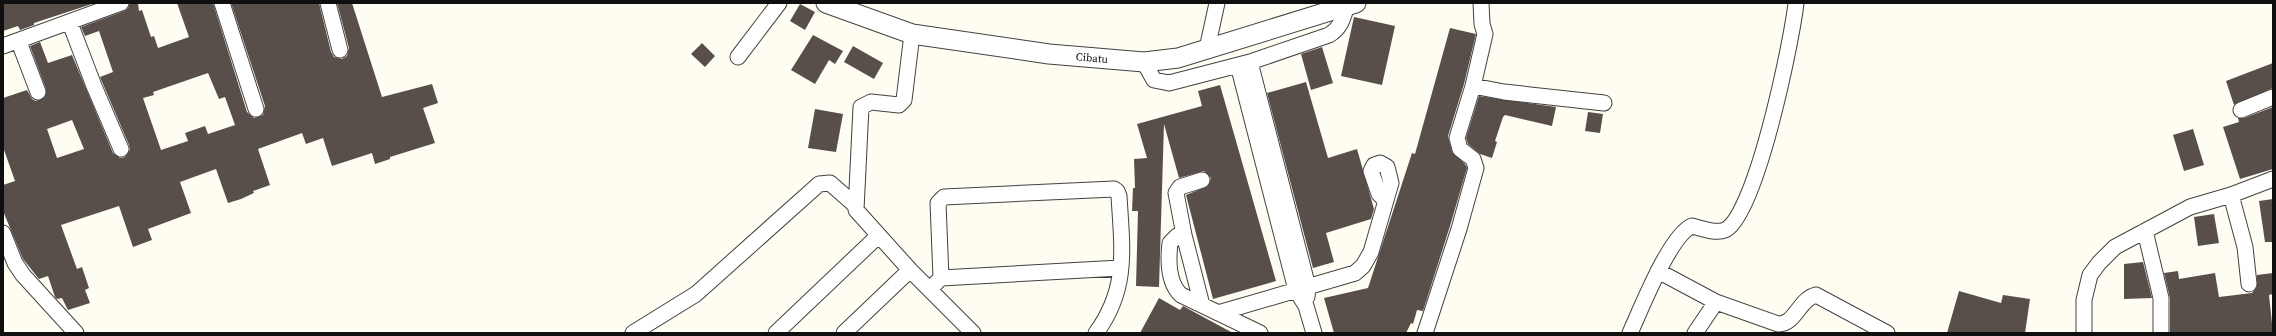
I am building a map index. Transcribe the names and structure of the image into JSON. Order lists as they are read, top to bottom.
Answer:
{
  "streets": {
    "street": ["Cibatu"]
  }
}
